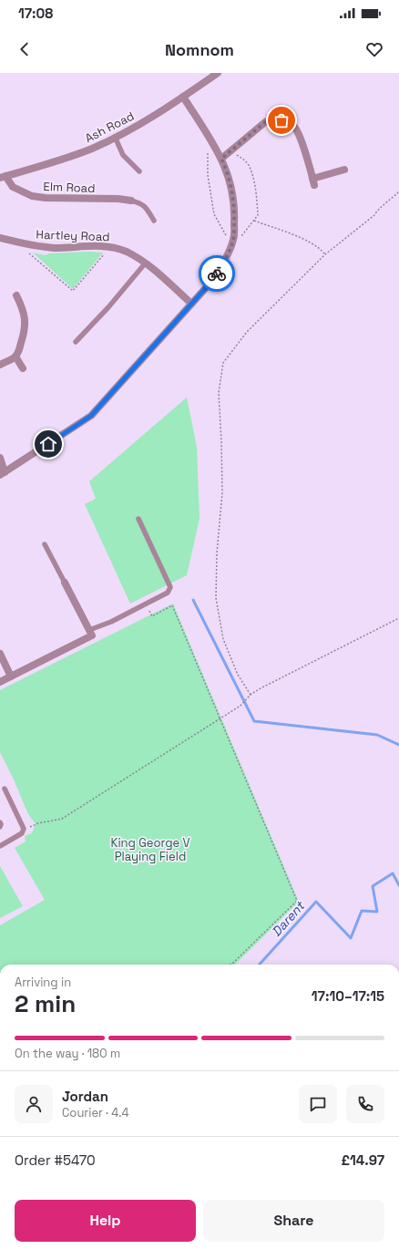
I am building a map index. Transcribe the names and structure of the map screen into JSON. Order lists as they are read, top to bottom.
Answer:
{
  "streets": {
    "street": ["Ash Road", "Elm Road", "Hartley Road"]
  },
  "crossings": [
    ["Ash Road", "Elm Road"]
  ],
  "water": ["Darent"],
  "parks": ["King George V Playing Field"],
  "page": {
    "status": "17:08",
    "header": "Nomnom",
    "heading": ["2 min", "Arriving in", "17:10–17:15"],
    "panel": [
      "Jordan",
      "Courier · 4.4",
      "Order #5470",
      "£14.97"
    ],
    "bar": "On the way · 180 m",
    "buttons": ["Help", "Share"]
  }
}
